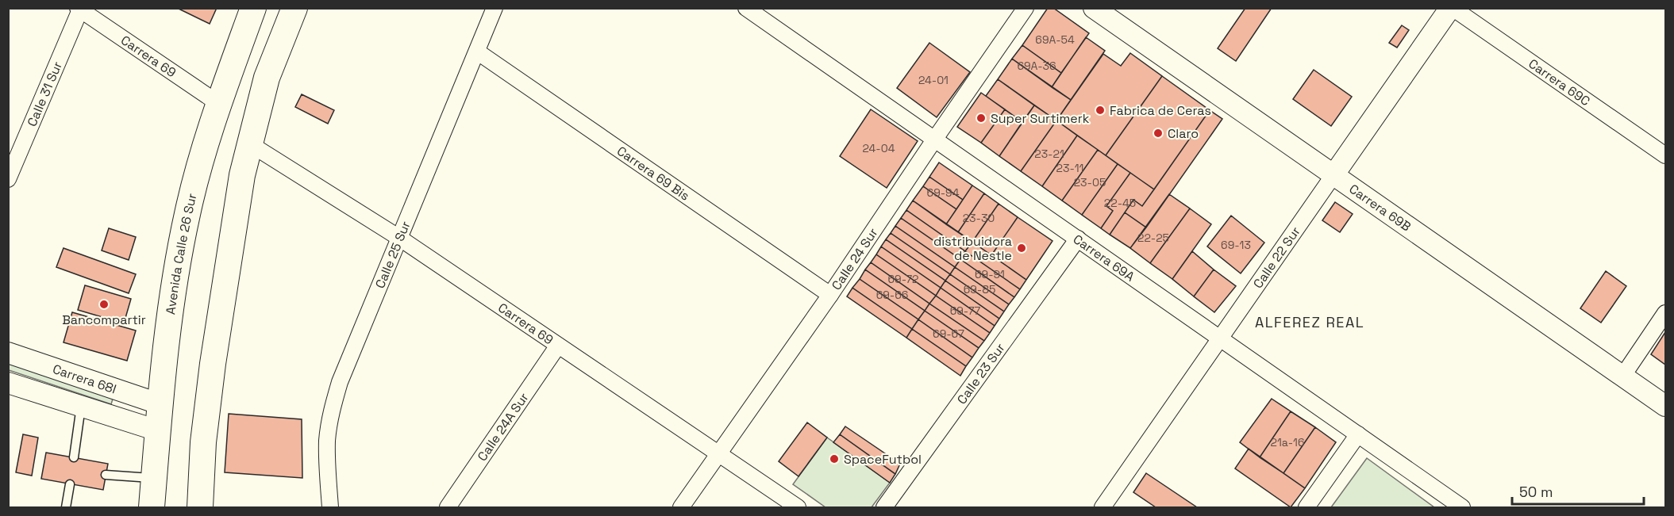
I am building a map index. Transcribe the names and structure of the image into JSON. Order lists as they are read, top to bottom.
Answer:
{
  "streets": {
    "main road": ["Avenida Calle 26 Sur"],
    "street": [
      "Carrera 69",
      "Carrera 69C",
      "Calle 31 Sur",
      "Carrera 69 Bis",
      "Carrera 69B",
      "Calle 25 Sur",
      "Carrera 69A",
      "Calle 22 Sur",
      "Calle 24 Sur",
      "Calle 23 Sur",
      "Carrera 68I",
      "Calle 24A Sur"
    ]
  },
  "crossings": [
    ["Carrera 69", "Calle 31 Sur"],
    ["Carrera 69", "Avenida Calle 26 Sur"],
    ["Carrera 69", "Calle 25 Sur"],
    ["Carrera 69", "Calle 24 Sur"],
    ["Carrera 69", "Calle 24A Sur"],
    ["Carrera 69C", "Calle 22 Sur"],
    ["Carrera 69 Bis", "Calle 25 Sur"],
    ["Carrera 69 Bis", "Calle 24 Sur"],
    ["Carrera 69B", "Calle 22 Sur"],
    ["Avenida Calle 26 Sur", "Carrera 68I"],
    ["Carrera 69A", "Calle 22 Sur"],
    ["Carrera 69A", "Calle 24 Sur"],
    ["Carrera 69A", "Calle 23 Sur"]
  ],
  "districts": ["ALFEREZ REAL"],
  "places": [
    "Fabrica de Ceras",
    "Super Surtimerk",
    "Claro",
    "distribuidora de Nestle",
    "Bancompartir",
    "SpaceFutbol"
  ],
  "house_numbers": [
    "69A-54",
    "69A-36",
    "24-01",
    "24-04",
    "23-21",
    "23-11",
    "23-05",
    "69-94",
    "22-45",
    "23-30",
    "22-25",
    "69-13",
    "69-91",
    "69-72",
    "69-85",
    "69-66",
    "69-77",
    "69-67",
    "21a-16"
  ],
  "scale_bar": "50 m"
}
